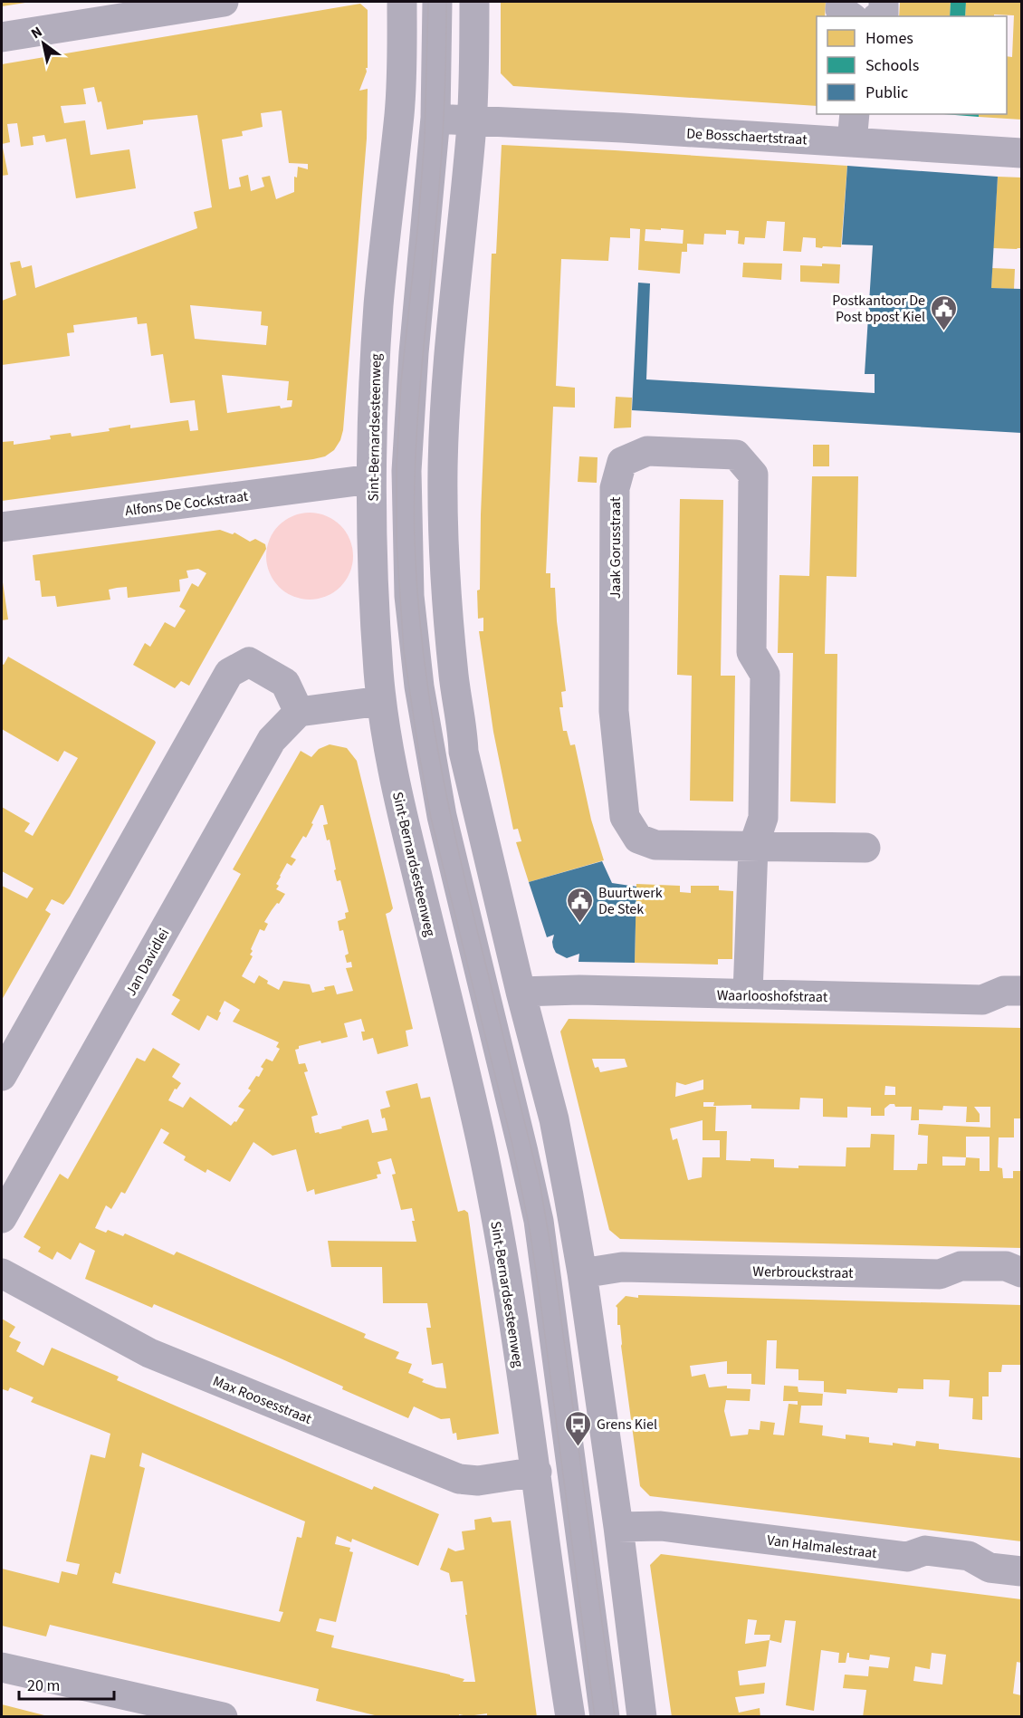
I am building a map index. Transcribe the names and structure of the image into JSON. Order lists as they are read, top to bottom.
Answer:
{
  "streets": {
    "street": [
      "De Bosschaertstraat",
      "Sint-Bernardsesteenweg",
      "Alfons De Cockstraat",
      "Jaak Gorusstraat",
      "Jan Davidlei",
      "Waarlooshofstraat",
      "Werbrouckstraat",
      "Max Roosesstraat",
      "Van Halmalestraat"
    ]
  },
  "crossings": [
    ["De Bosschaertstraat", "Sint-Bernardsesteenweg"],
    ["Sint-Bernardsesteenweg", "Alfons De Cockstraat"],
    ["Sint-Bernardsesteenweg", "Max Roosesstraat"],
    ["Jaak Gorusstraat", "Waarlooshofstraat"]
  ],
  "places": {
    "public building": ["Postkantoor De Post bpost Kiel", "Buurtwerk De Stek"],
    "bus stop": ["Grens Kiel"]
  },
  "legend": ["Homes", "Schools", "Public"],
  "scale_bar": "20 m",
  "north": "top left"
}
